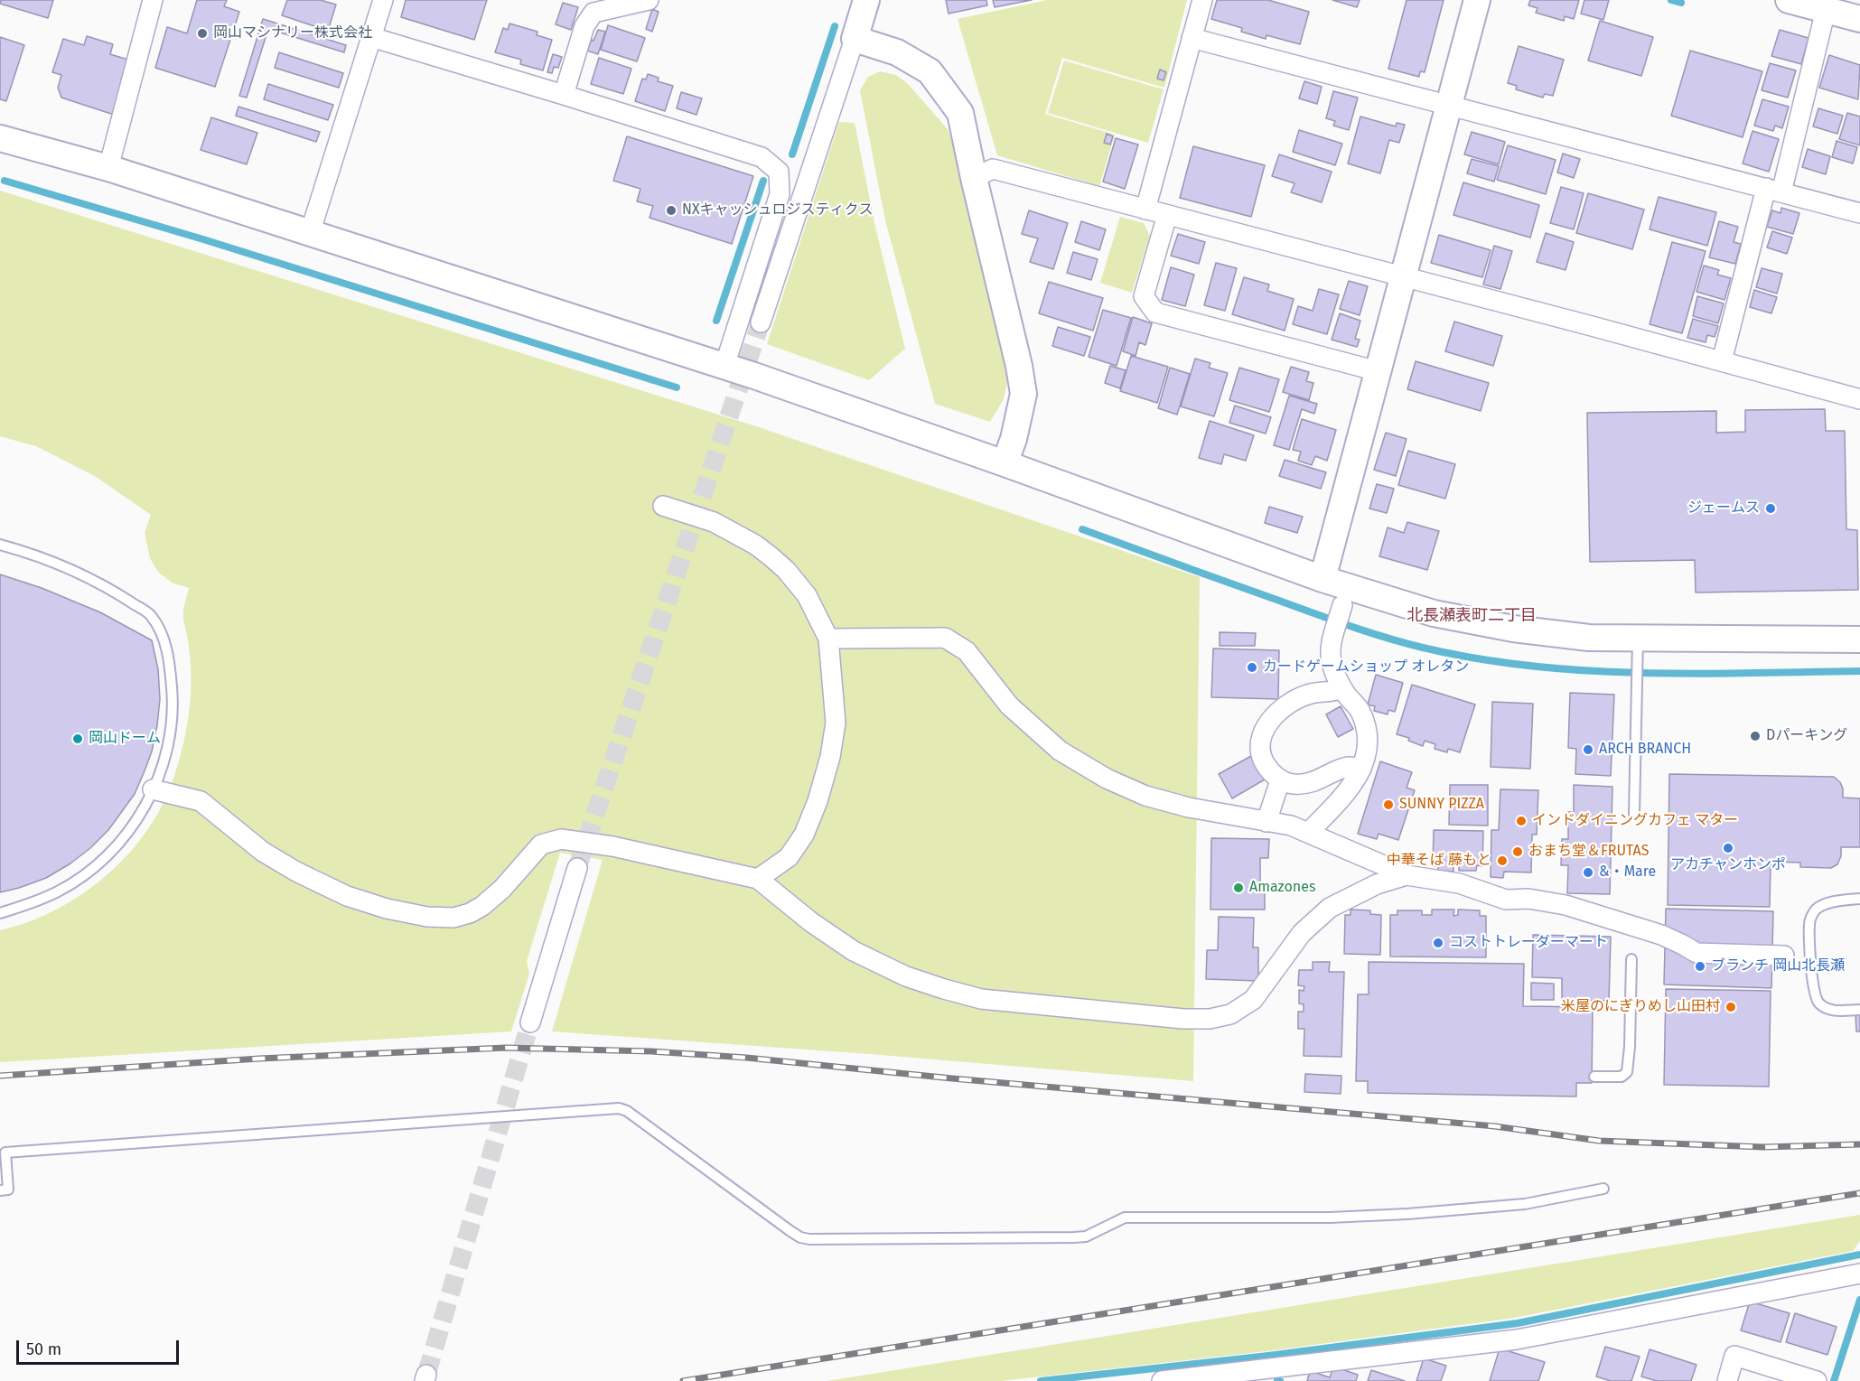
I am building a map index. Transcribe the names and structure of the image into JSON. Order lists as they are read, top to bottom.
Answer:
{
  "districts": ["北長瀬表町二丁目"],
  "places": [
    "岡山マシナリー株式会社",
    "NXキャッシュロジスティクス",
    "ジェームス",
    "カードゲームショップ オレタン",
    "Dパーキング",
    "岡山ドーム",
    "ARCH BRANCH",
    "SUNNY PIZZA",
    "インドダイニングカフェ マター",
    "アカチャンホンポ",
    "おまち堂＆FRUTAS",
    "中華そば 藤もと",
    "&・Mare",
    "Amazones",
    "コストトレーダーマート",
    "ブランチ 岡山北長瀬",
    "米屋のにぎりめし山田村"
  ],
  "scale_bar": "50 m"
}
